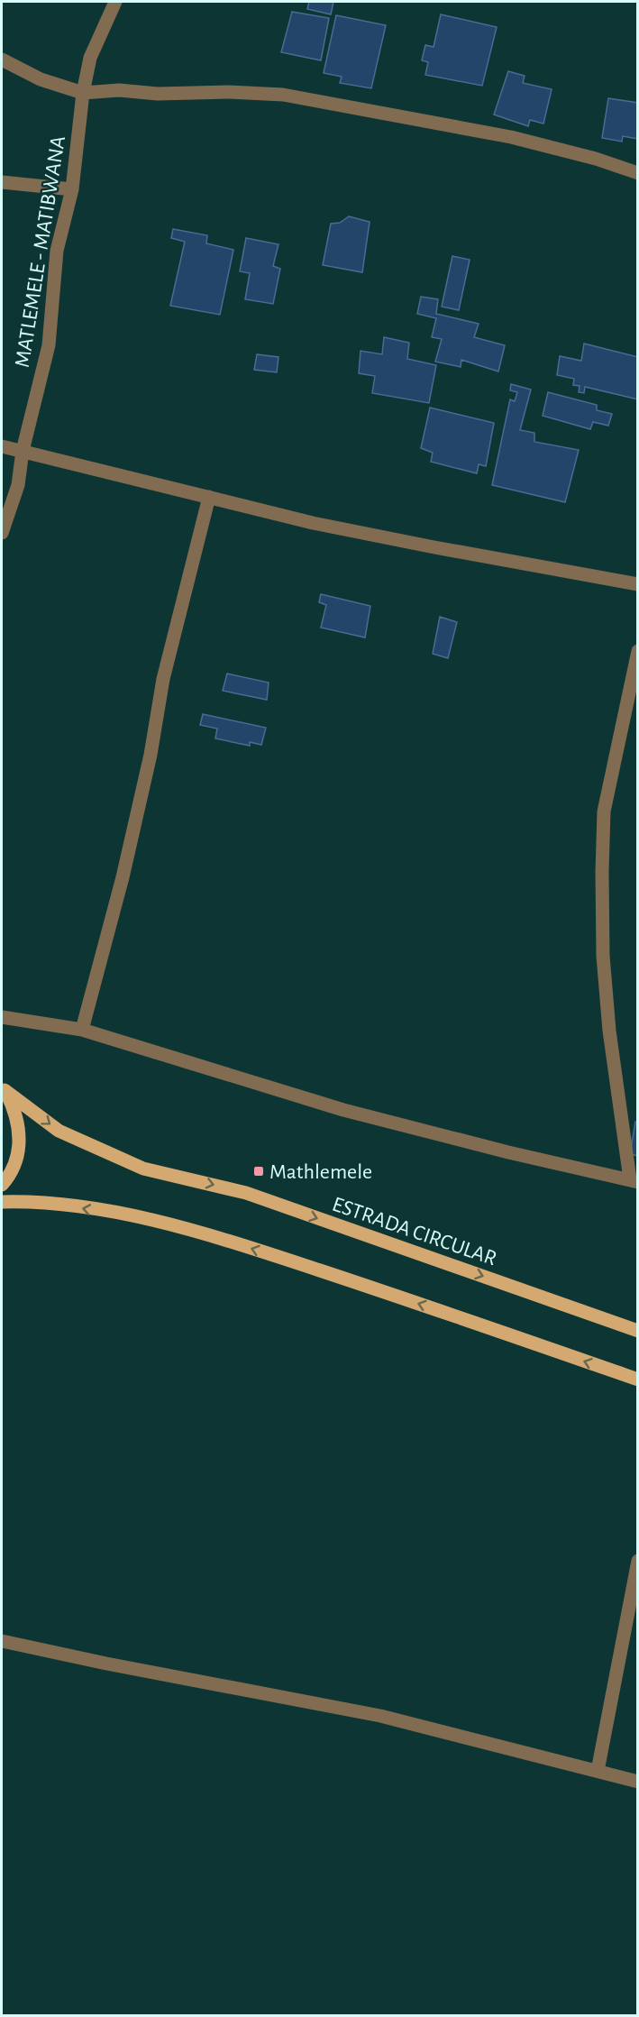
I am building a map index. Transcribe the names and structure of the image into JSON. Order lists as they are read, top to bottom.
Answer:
{
  "streets": {
    "main road": ["ESTRADA CIRCULAR"],
    "street": ["MATLEMELE - MATIBWANA"]
  },
  "places": {
    "transit": ["Mathlemele"]
  }
}
